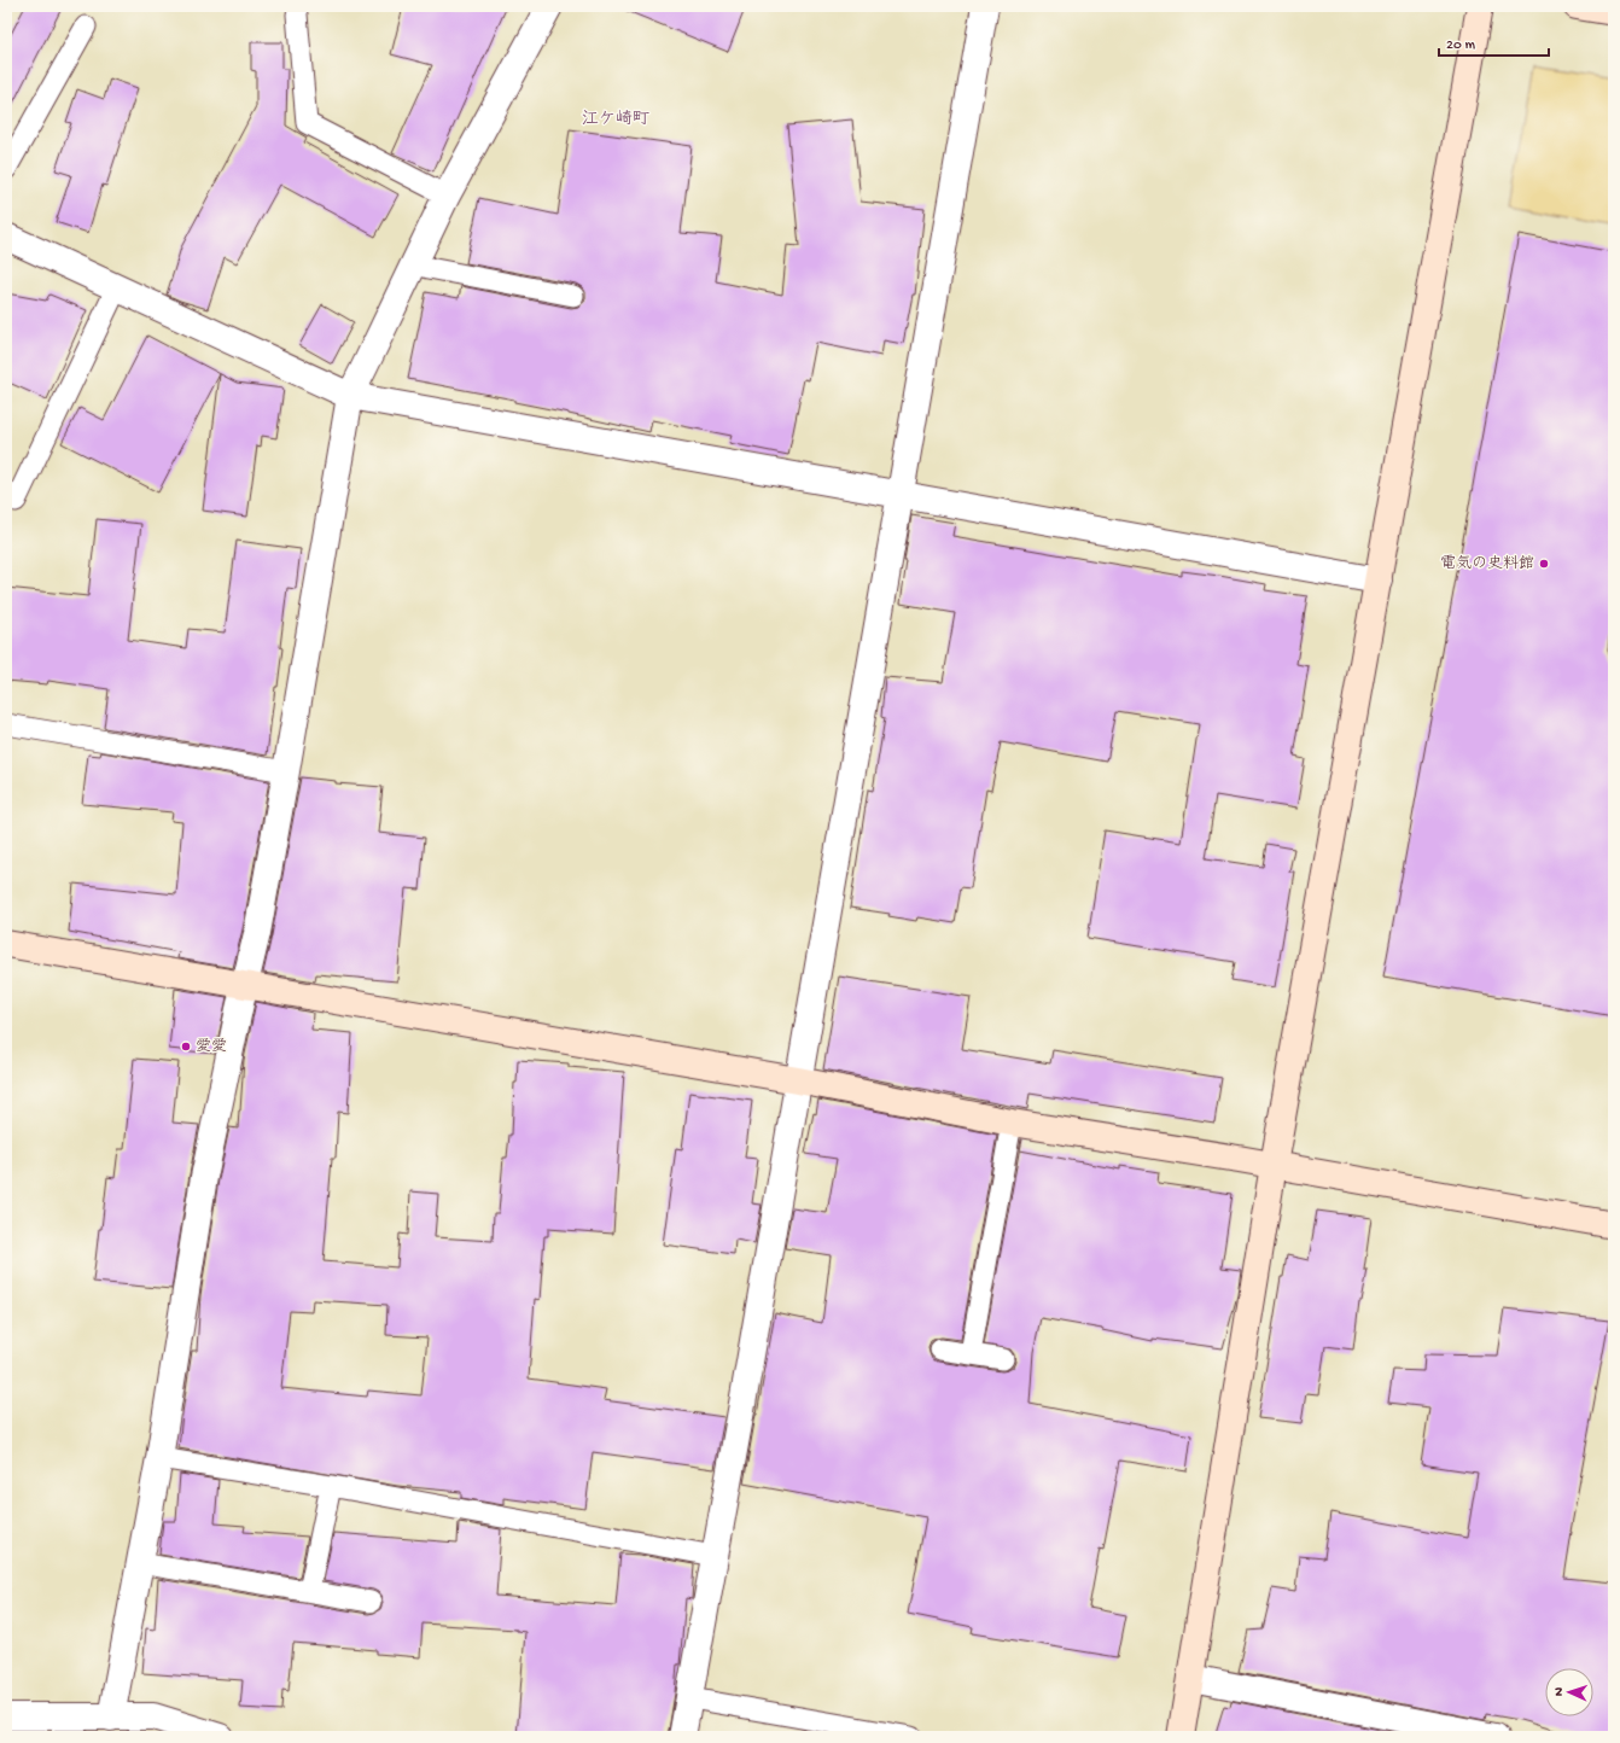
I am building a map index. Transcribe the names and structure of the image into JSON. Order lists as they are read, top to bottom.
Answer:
{
  "districts": ["江ケ崎町"],
  "places": ["電気の史料館", "愛愛"],
  "scale_bar": "20 m",
  "north": "left"
}
